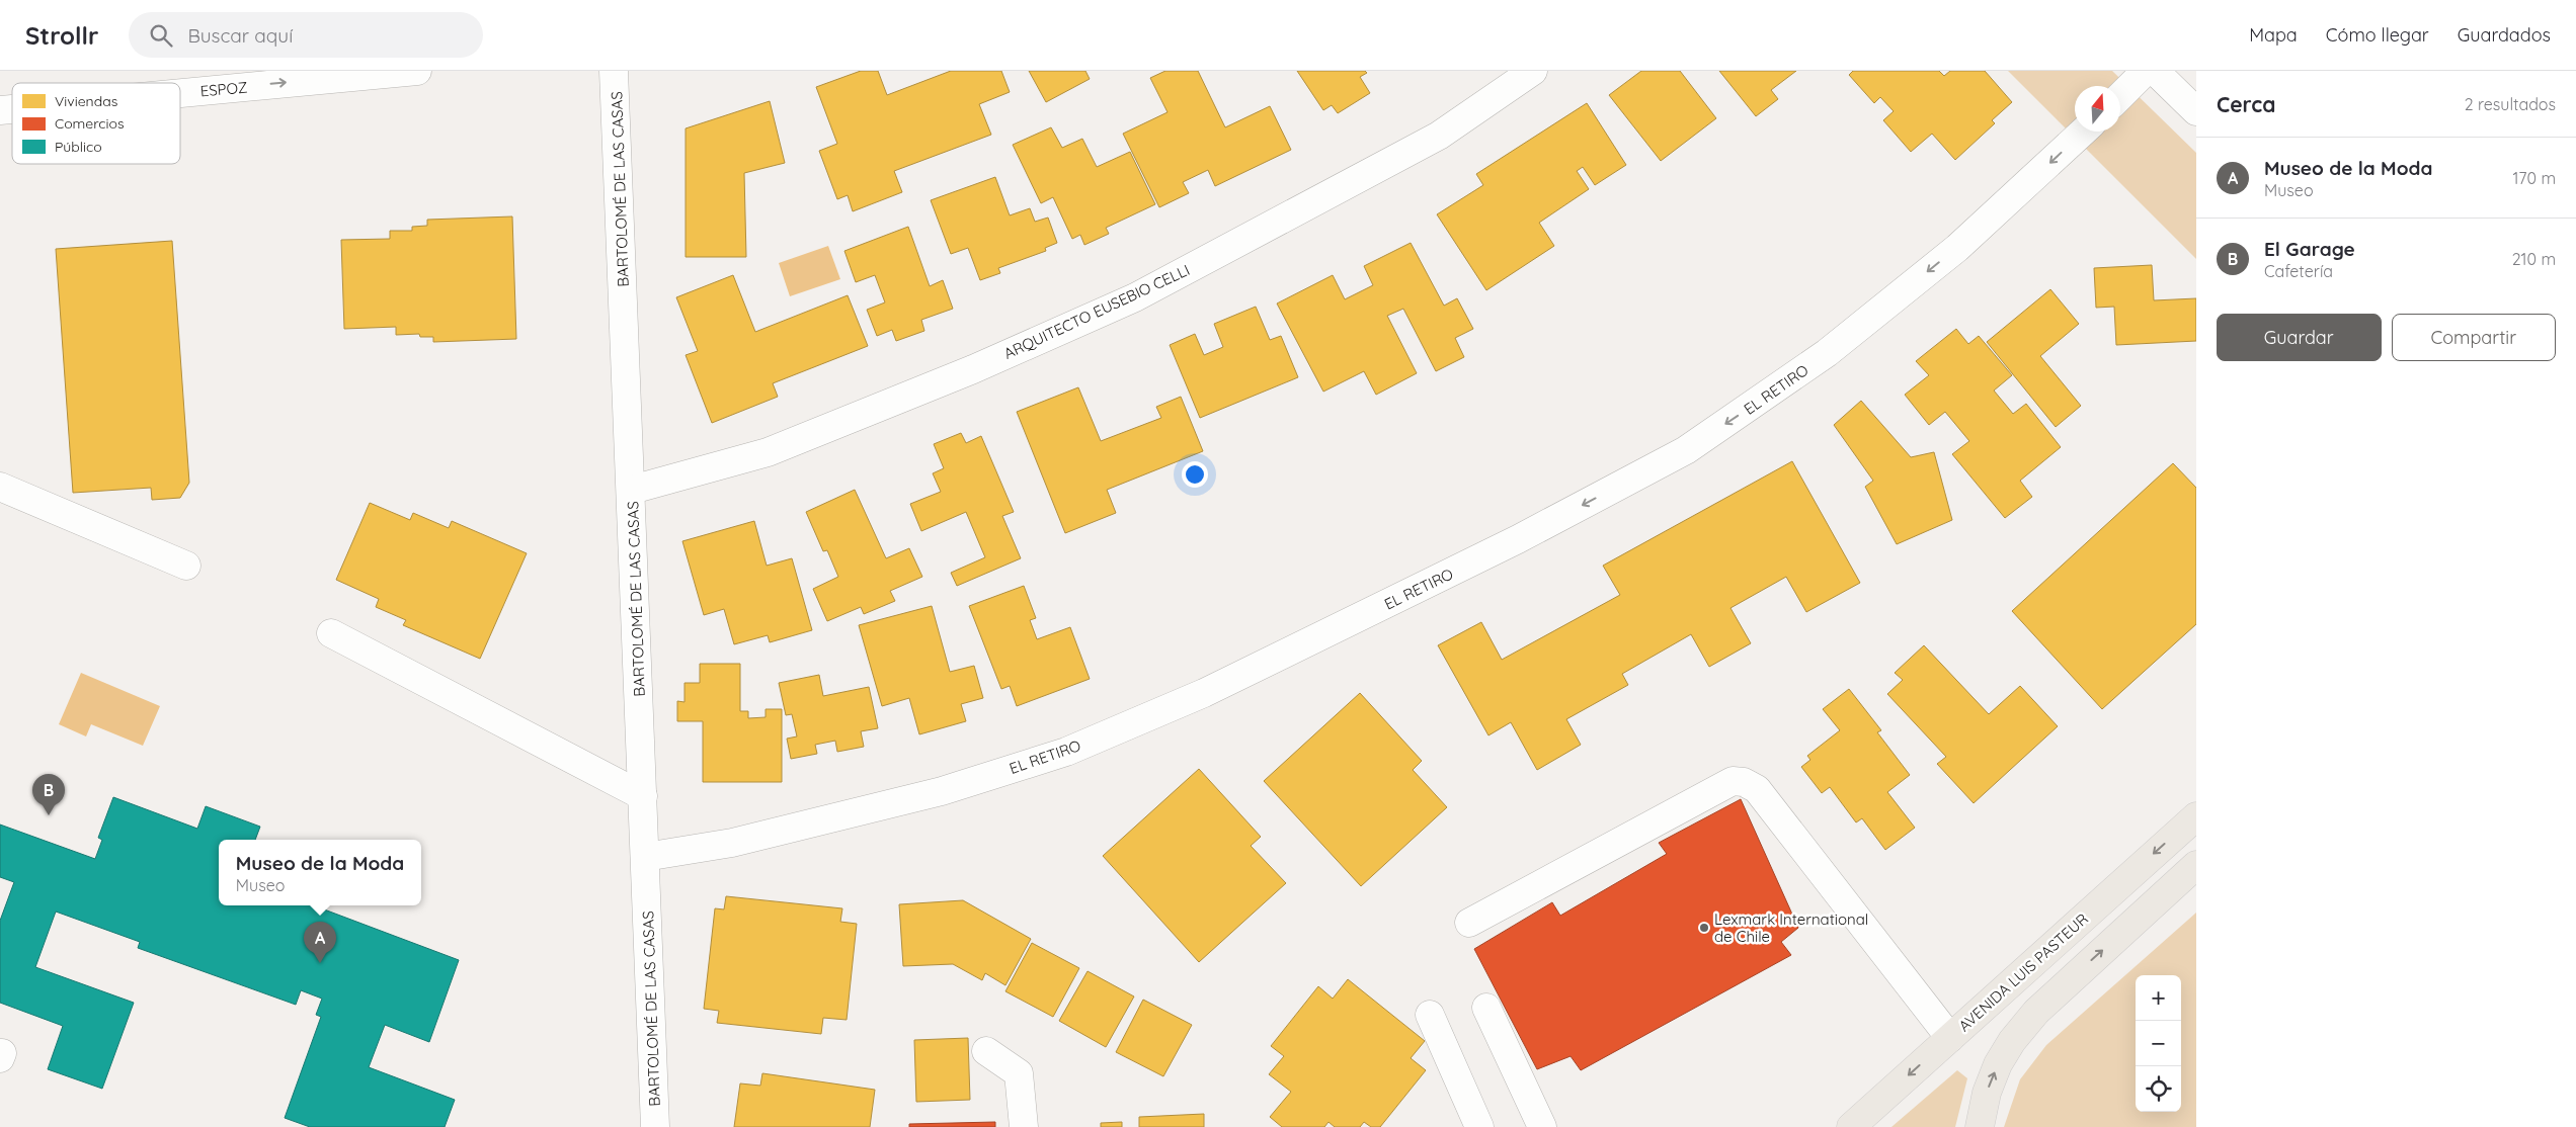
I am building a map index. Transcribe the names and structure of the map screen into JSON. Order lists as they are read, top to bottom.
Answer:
{
  "streets": {
    "main road": ["AVENIDA LUIS PASTEUR"],
    "street": [
      "ESPOZ",
      "BARTOLOMÉ DE LAS CASAS",
      "ARQUITECTO EUSEBIO CELLI",
      "EL RETIRO"
    ]
  },
  "crossings": [
    ["BARTOLOMÉ DE LAS CASAS", "ARQUITECTO EUSEBIO CELLI"],
    ["BARTOLOMÉ DE LAS CASAS", "EL RETIRO"]
  ],
  "one_way": ["ESPOZ", "EL RETIRO"],
  "places": ["Lexmark International de Chile"],
  "legend": ["Viviendas", "Comercios", "Público"],
  "north": "top",
  "page": {
    "header": "Strollr",
    "search": "Buscar aquí",
    "nav": ["Mapa", "Cómo llegar", "Guardados"],
    "heading": ["Cerca", "2 resultados"],
    "list": [
      {
        "mark": "A",
        "name": "Museo de la Moda",
        "note": "Museo",
        "value": "170 m"
      },
      {
        "mark": "B",
        "name": "El Garage",
        "note": "Cafetería",
        "value": "210 m"
      }
    ],
    "buttons": ["Guardar", "Compartir"],
    "pins": ["B", "A"],
    "popup": ["Museo de la Moda", "Museo"],
    "map_buttons": ["+", "−"]
  }
}
